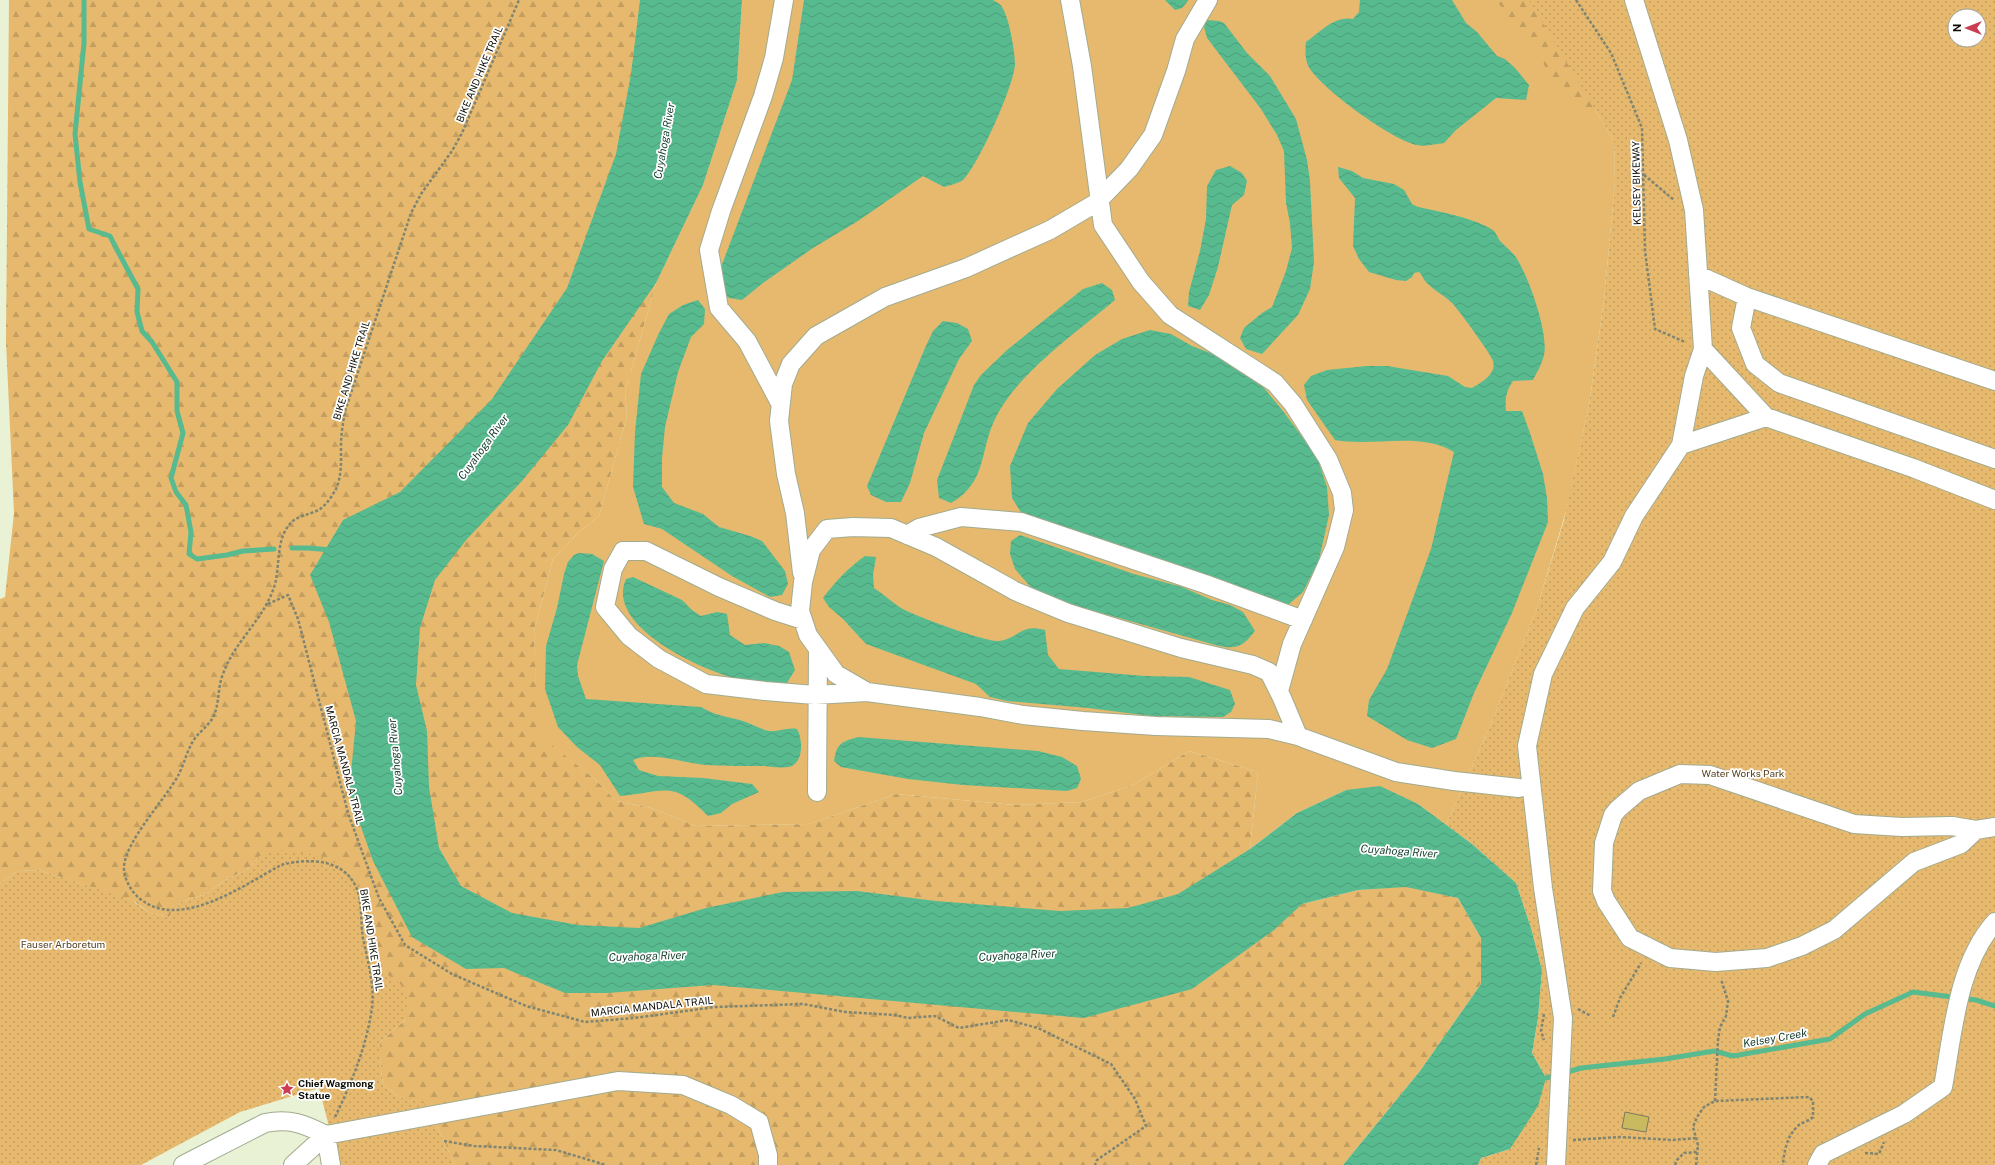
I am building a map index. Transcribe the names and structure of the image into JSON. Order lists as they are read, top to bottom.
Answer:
{
  "streets": {
    "path": ["BIKE AND HIKE TRAIL", "KELSEY BIKEWAY", "MARCIA MANDALA TRAIL"]
  },
  "crossings": [
    ["BIKE AND HIKE TRAIL", "MARCIA MANDALA TRAIL"]
  ],
  "water": ["Cuyahoga River", "Kelsey Creek"],
  "parks": ["Water Works Park", "Fauser Arboretum"],
  "places": {
    "place": ["Chief Wagmong Statue"]
  },
  "north": "left"
}
